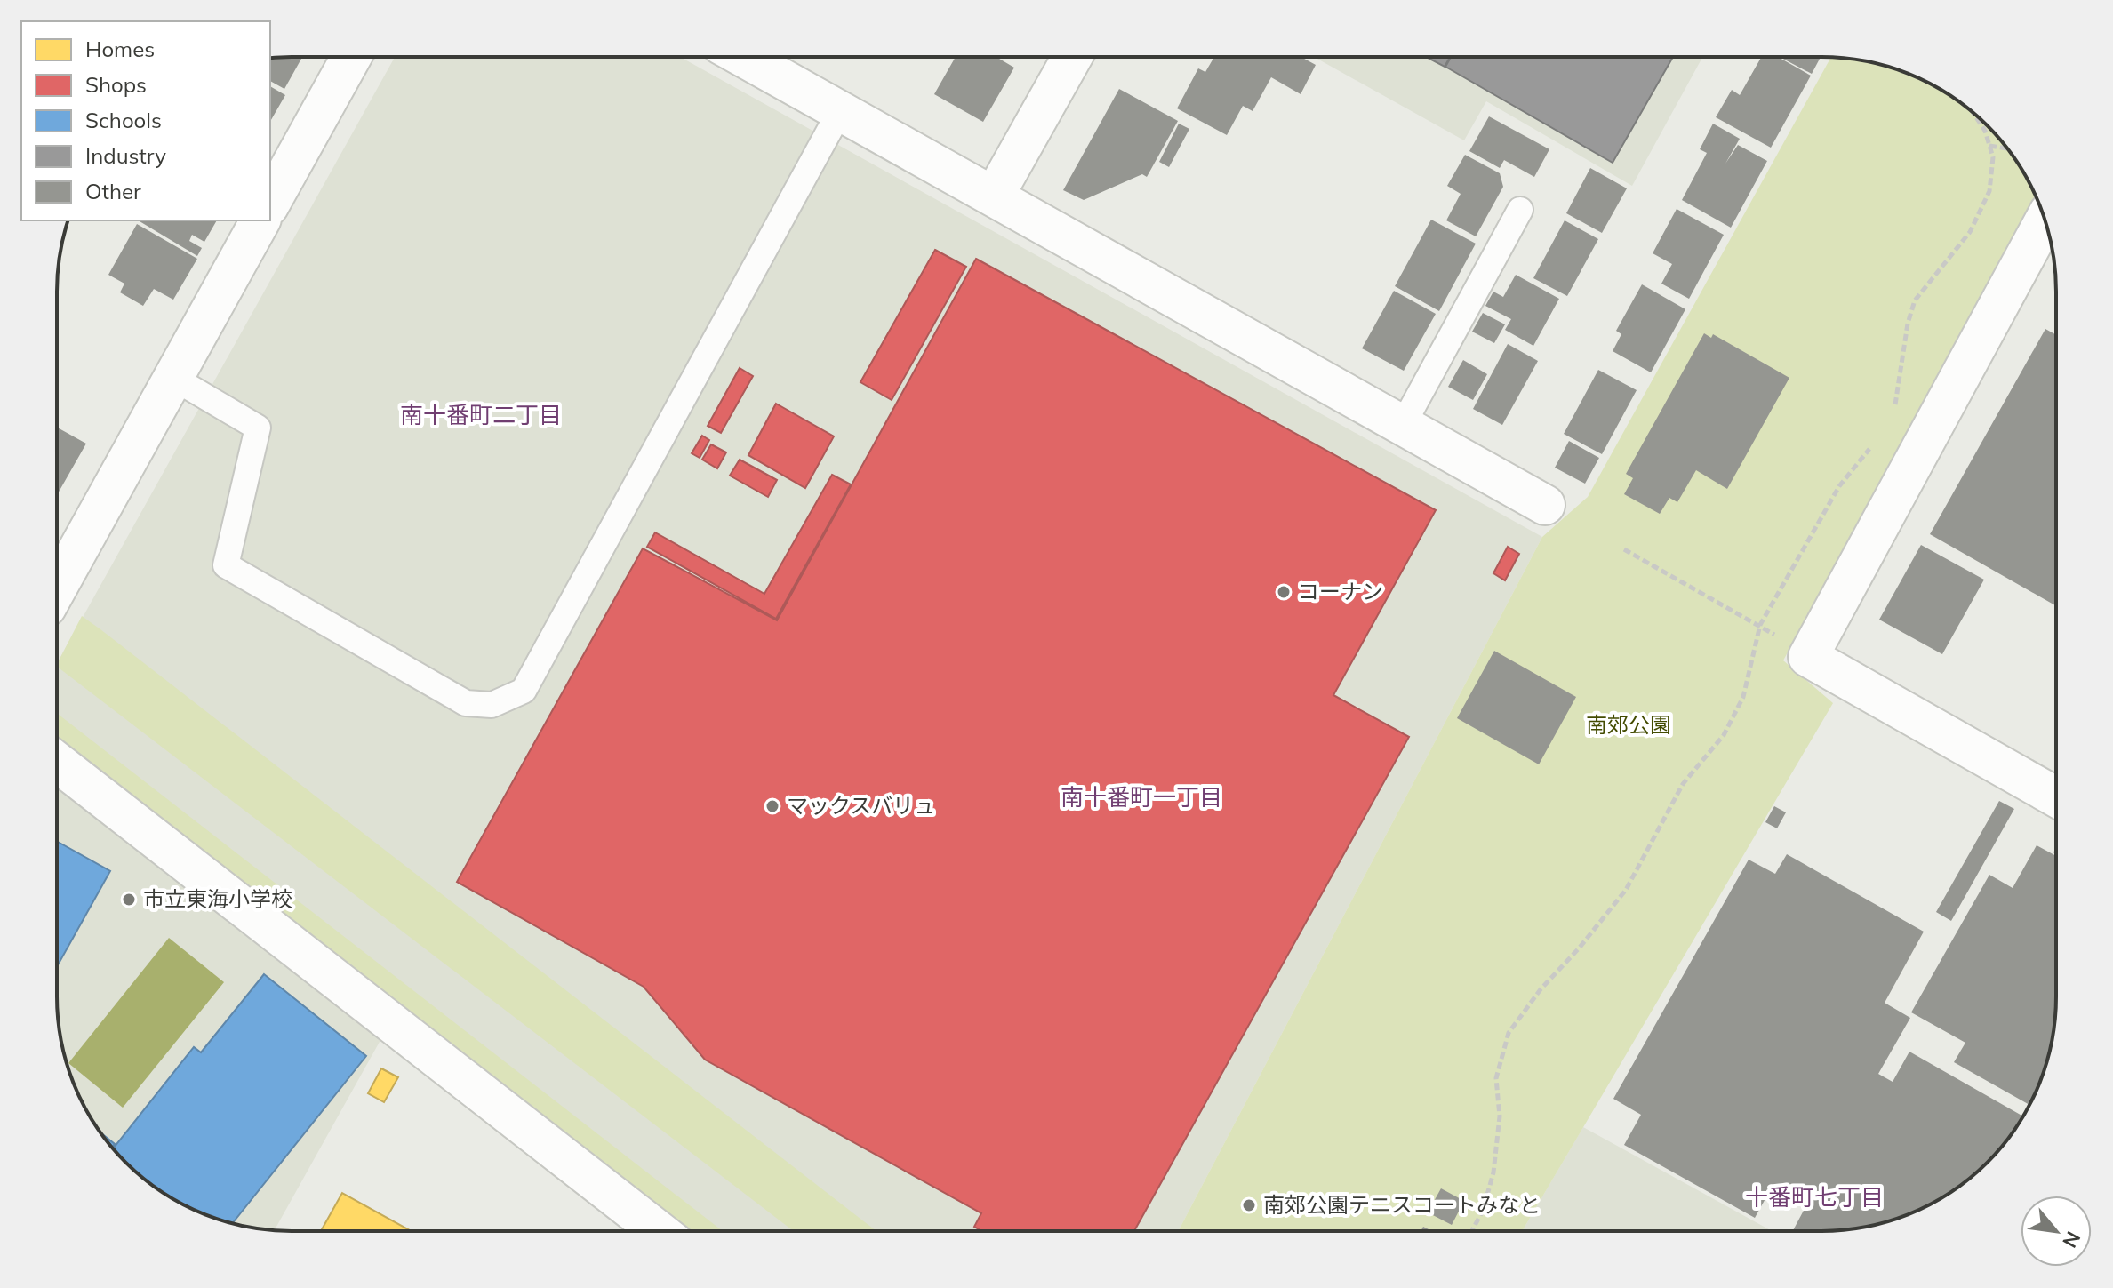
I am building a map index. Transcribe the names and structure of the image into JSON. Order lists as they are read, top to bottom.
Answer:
{
  "districts": ["南十番町二丁目", "南十番町一丁目", "十番町七丁目"],
  "parks": ["南郊公園"],
  "places": [
    "コーナン",
    "マックスバリュ",
    "市立東海小学校",
    "南郊公園テニスコートみなと"
  ],
  "legend": [
    "Homes",
    "Shops",
    "Schools",
    "Industry",
    "Other"
  ],
  "north": "bottom right"
}
